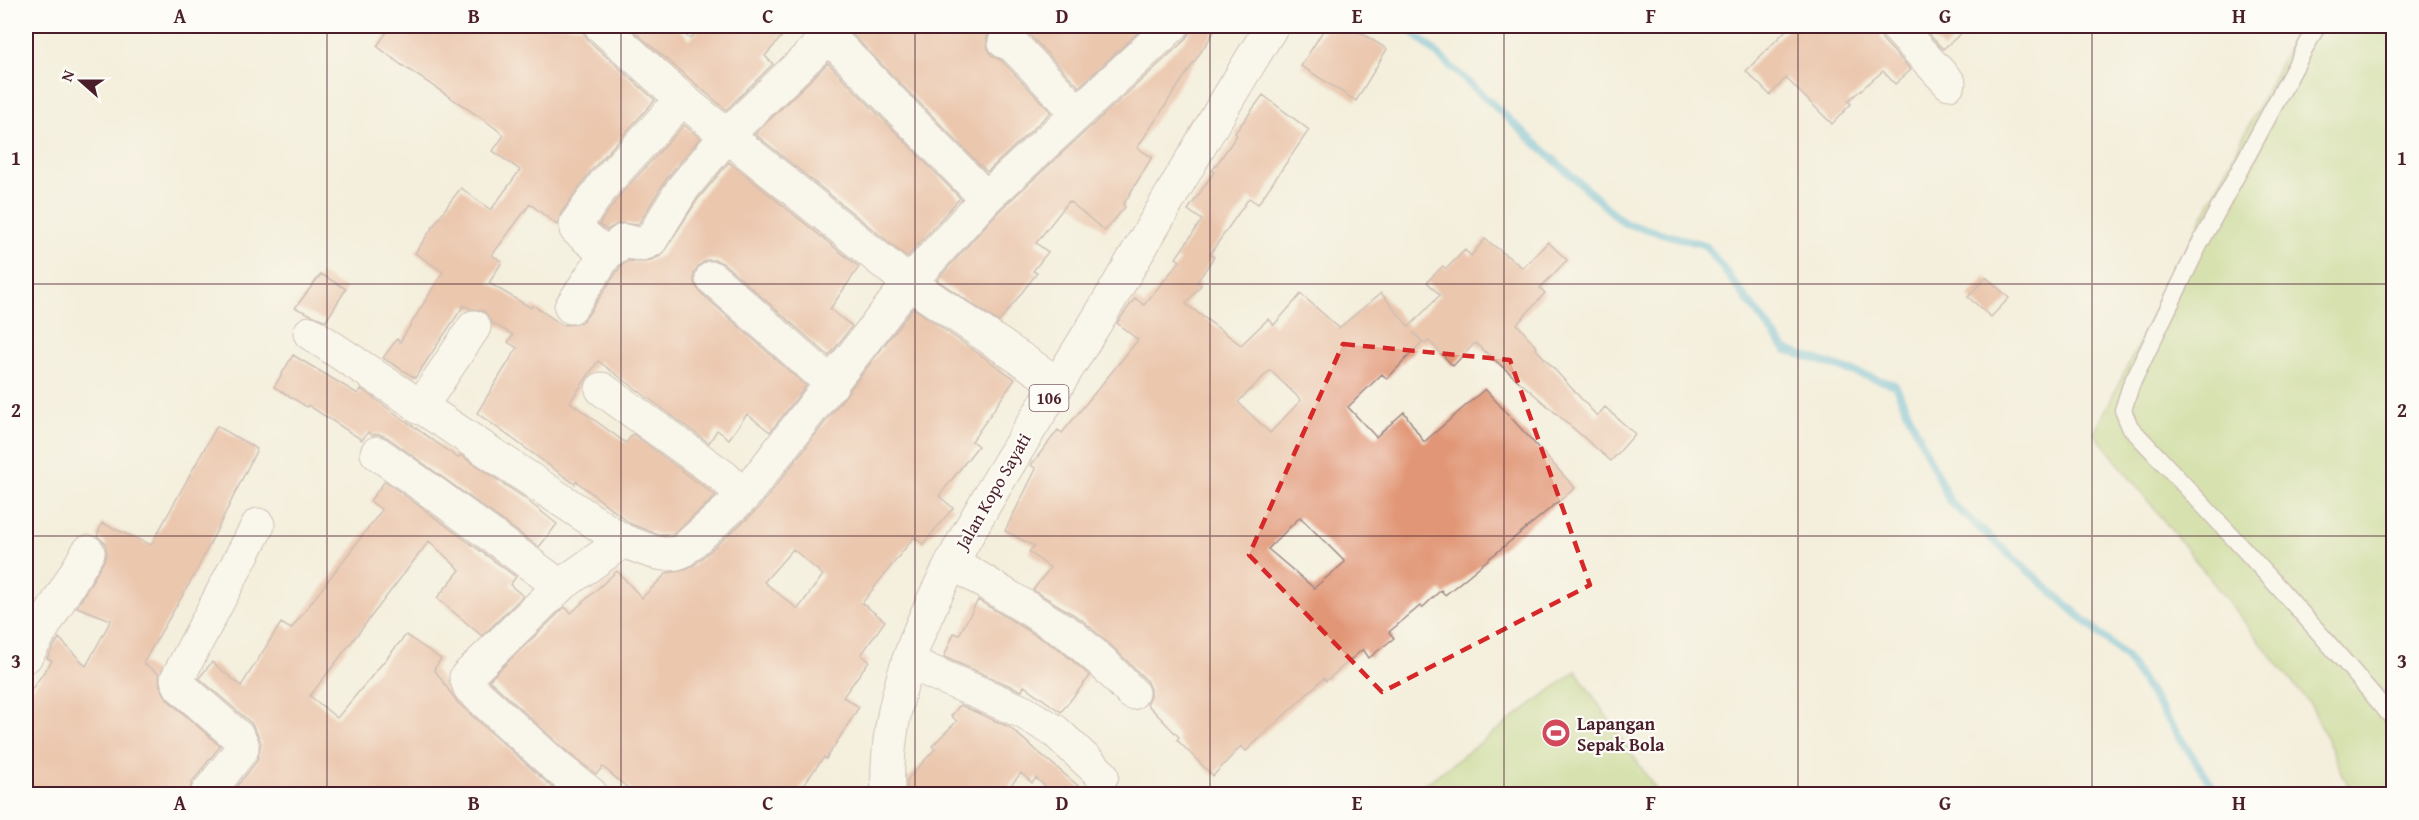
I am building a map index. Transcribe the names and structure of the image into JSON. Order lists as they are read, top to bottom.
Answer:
{
  "streets": {
    "street": ["106", "Jalan Kopo Sayati"]
  },
  "places": {
    "sports": ["Lapangan Sepak Bola"]
  },
  "north": "left",
  "grid": {
    "columns": [
      "A",
      "B",
      "C",
      "D",
      "E",
      "F",
      "G",
      "H"
    ],
    "rows": ["1", "2", "3"]
  }
}
